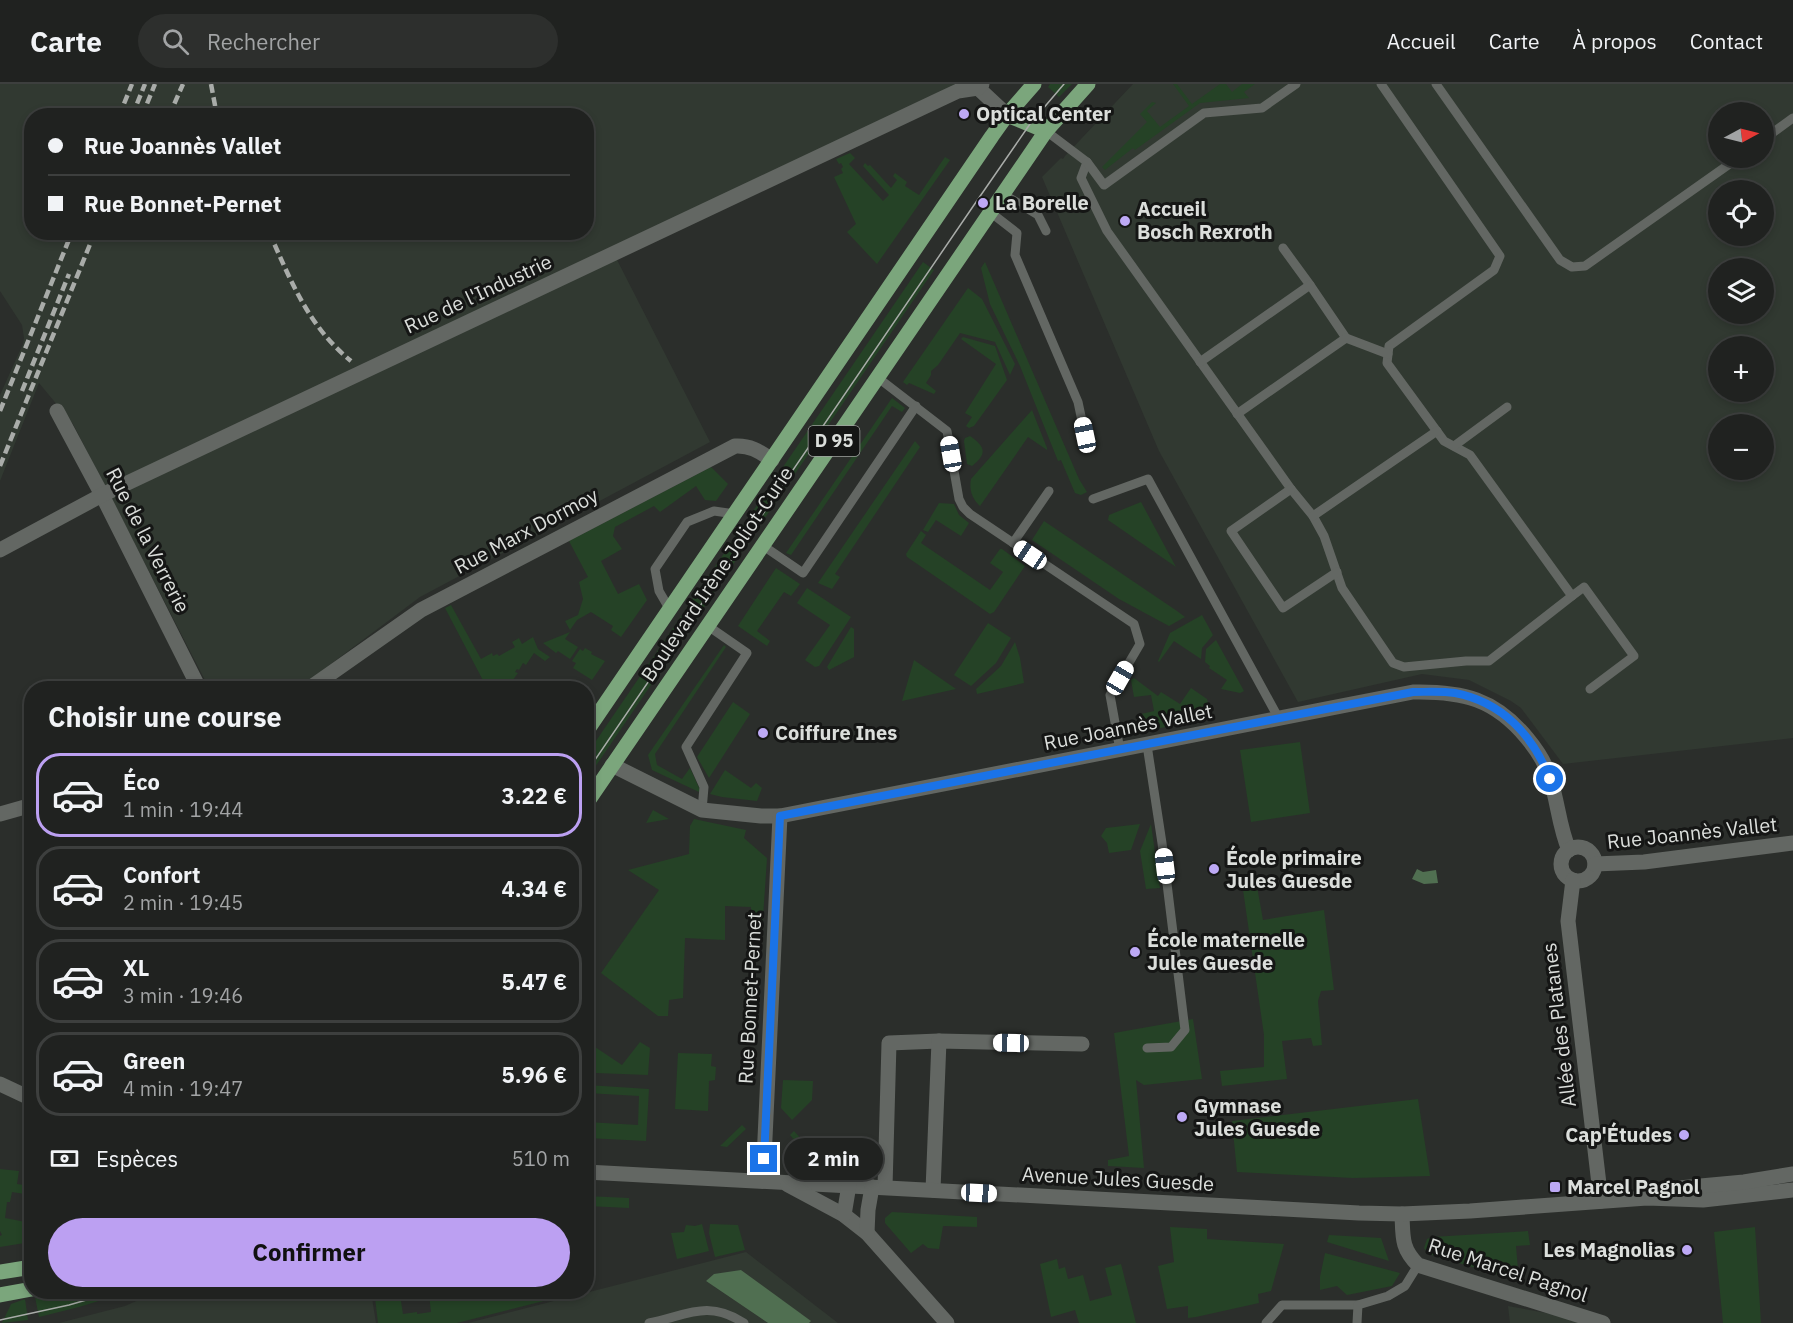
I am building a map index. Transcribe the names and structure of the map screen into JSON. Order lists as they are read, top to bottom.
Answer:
{
  "streets": {
    "main road": ["D 95", "Boulevard Irène Joliot-Curie"],
    "street": [
      "Rue de l'Industrie",
      "Rue Marx Dormoy",
      "Rue de la Verrerie",
      "Rue Joannès Vallet",
      "Rue Bonnet-Pernet",
      "Allée des Platanes",
      "Avenue Jules Guesde",
      "Rue Marcel Pagnol"
    ]
  },
  "crossings": [
    ["Rue de l'Industrie", "Rue de la Verrerie"],
    ["Rue de l'Industrie", "Boulevard Irène Joliot-Curie"],
    ["Rue Marx Dormoy", "Boulevard Irène Joliot-Curie"],
    ["Boulevard Irène Joliot-Curie", "Rue Joannès Vallet"],
    ["Rue Joannès Vallet", "Rue Bonnet-Pernet"],
    ["Rue Joannès Vallet", "Allée des Platanes"],
    ["Rue Bonnet-Pernet", "Avenue Jules Guesde"],
    ["Allée des Platanes", "Avenue Jules Guesde"],
    ["Avenue Jules Guesde", "Rue Marcel Pagnol"]
  ],
  "places": {
    "other": [
      "Optical Center",
      "La Borelle",
      "Accueil Bosch Rexroth",
      "Coiffure Ines",
      "École primaire Jules Guesde",
      "École maternelle Jules Guesde",
      "Gymnase Jules Guesde",
      "Cap'Études",
      "Les Magnolias"
    ],
    "transit": ["Marcel Pagnol"]
  },
  "north": "right",
  "page": {
    "header": "Carte",
    "search": "Rechercher",
    "nav": [
      "Accueil",
      "Carte",
      "À propos",
      "Contact"
    ],
    "map_buttons": ["+", "−"],
    "banner": ["Rue Joannès Vallet", "Rue Bonnet-Pernet"],
    "heading": "Choisir une course",
    "list": [
      {
        "name": "Éco",
        "note": "1 min · 19:44",
        "value": "3.22 €"
      },
      {
        "name": "Confort",
        "note": "2 min · 19:45",
        "value": "4.34 €"
      },
      {
        "name": "XL",
        "note": "3 min · 19:46",
        "value": "5.47 €"
      },
      {
        "name": "Green",
        "note": "4 min · 19:47",
        "value": "5.96 €"
      }
    ],
    "pay": ["Espèces", "510 m"],
    "bubble": "2 min",
    "buttons": "Confirmer"
  }
}
